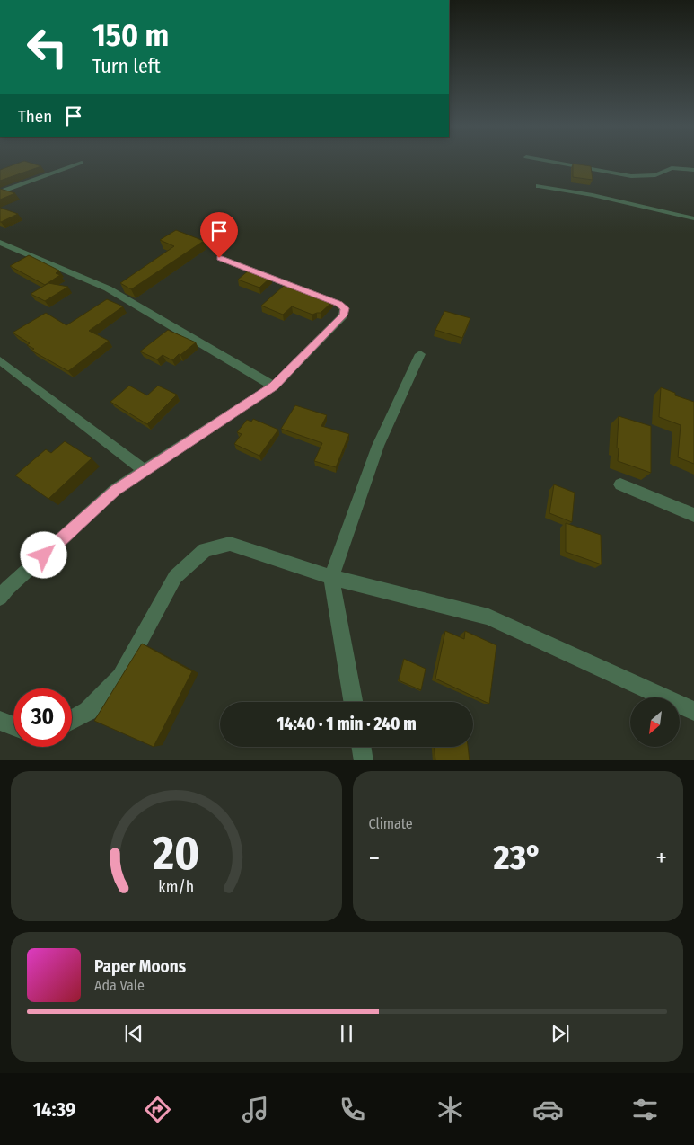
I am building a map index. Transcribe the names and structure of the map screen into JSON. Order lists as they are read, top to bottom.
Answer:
{
  "north": "bottom left",
  "page": {
    "turn": ["150 m", "Turn left"],
    "then": "Then",
    "limit": "30",
    "trip": "14:40 · 1 min · 240 m",
    "tile": "Climate",
    "heat": ["−", "23°", "+"],
    "song": ["Paper Moons", "Ada Vale"],
    "tabs": "14:39",
    "gauge": ["20", "km/h"]
  }
}
